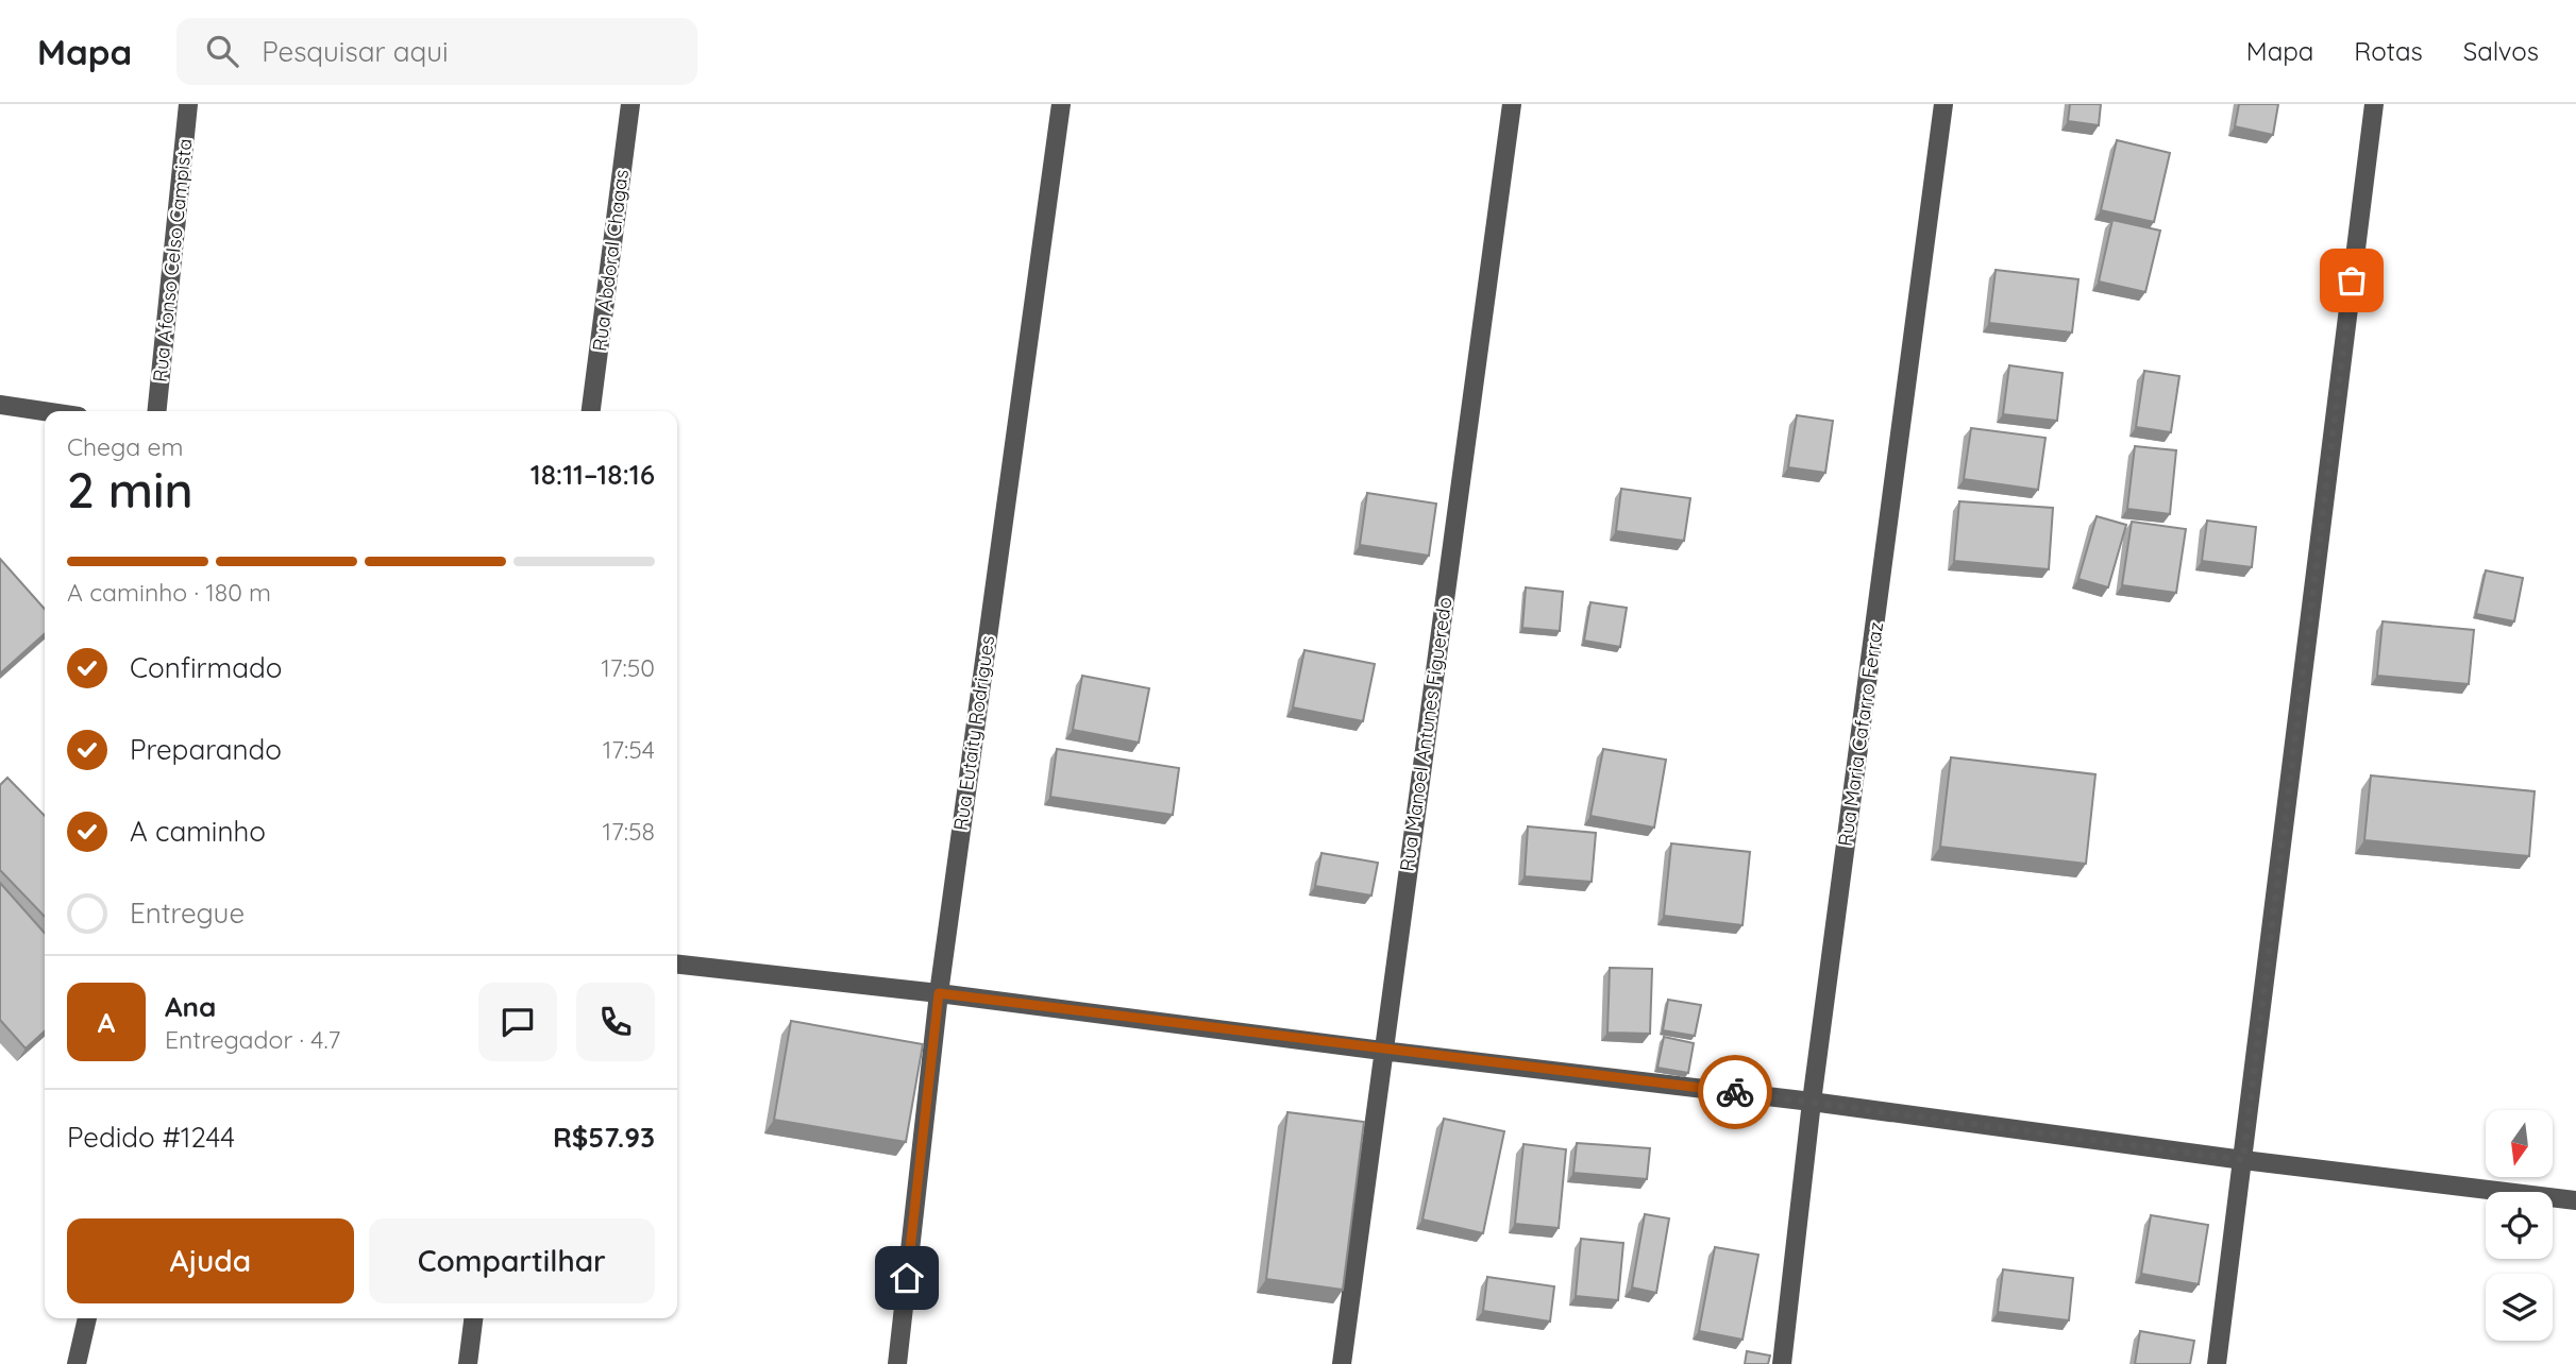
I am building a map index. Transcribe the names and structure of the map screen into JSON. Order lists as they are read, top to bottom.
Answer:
{
  "streets": {
    "street": [
      "Rua Afonso Celso Campista",
      "Rua Abdoral Chagas",
      "Rua Eutaity Rodrigues",
      "Rua Manoel Antunes Figueredo",
      "Rua Maria Cafarro Ferraz"
    ]
  },
  "north": "bottom",
  "page": {
    "header": "Mapa",
    "search": "Pesquisar aqui",
    "nav": ["Mapa", "Rotas", "Salvos"],
    "heading": ["2 min", "Chega em", "18:11–18:16"],
    "panel": [
      "Ana",
      "Entregador · 4.7",
      "Pedido #1244",
      "R$57.93"
    ],
    "bar": "A caminho · 180 m",
    "list": [
      ["Confirmado", "17:50"],
      ["Preparando", "17:54"],
      ["A caminho", "17:58"],
      "Entregue"
    ],
    "round": "A",
    "buttons": ["Ajuda", "Compartilhar"]
  }
}
